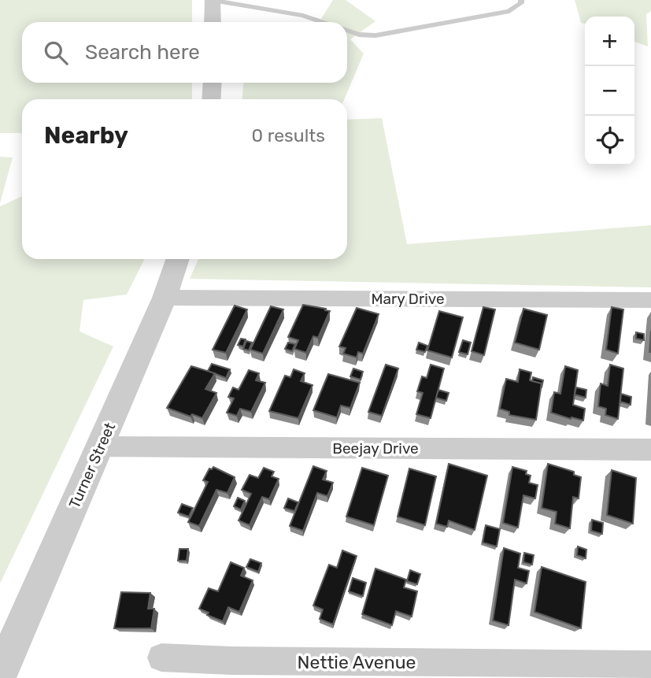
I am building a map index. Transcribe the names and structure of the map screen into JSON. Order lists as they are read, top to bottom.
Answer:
{
  "streets": {
    "street": [
      "Mary Drive",
      "Beejay Drive",
      "Turner Street",
      "Nettie Avenue"
    ]
  },
  "crossings": [
    ["Mary Drive", "Turner Street"],
    ["Beejay Drive", "Turner Street"]
  ],
  "page": {
    "map_buttons": ["+", "−"],
    "search": "Search here",
    "heading": ["Nearby", "0 results"]
  }
}
